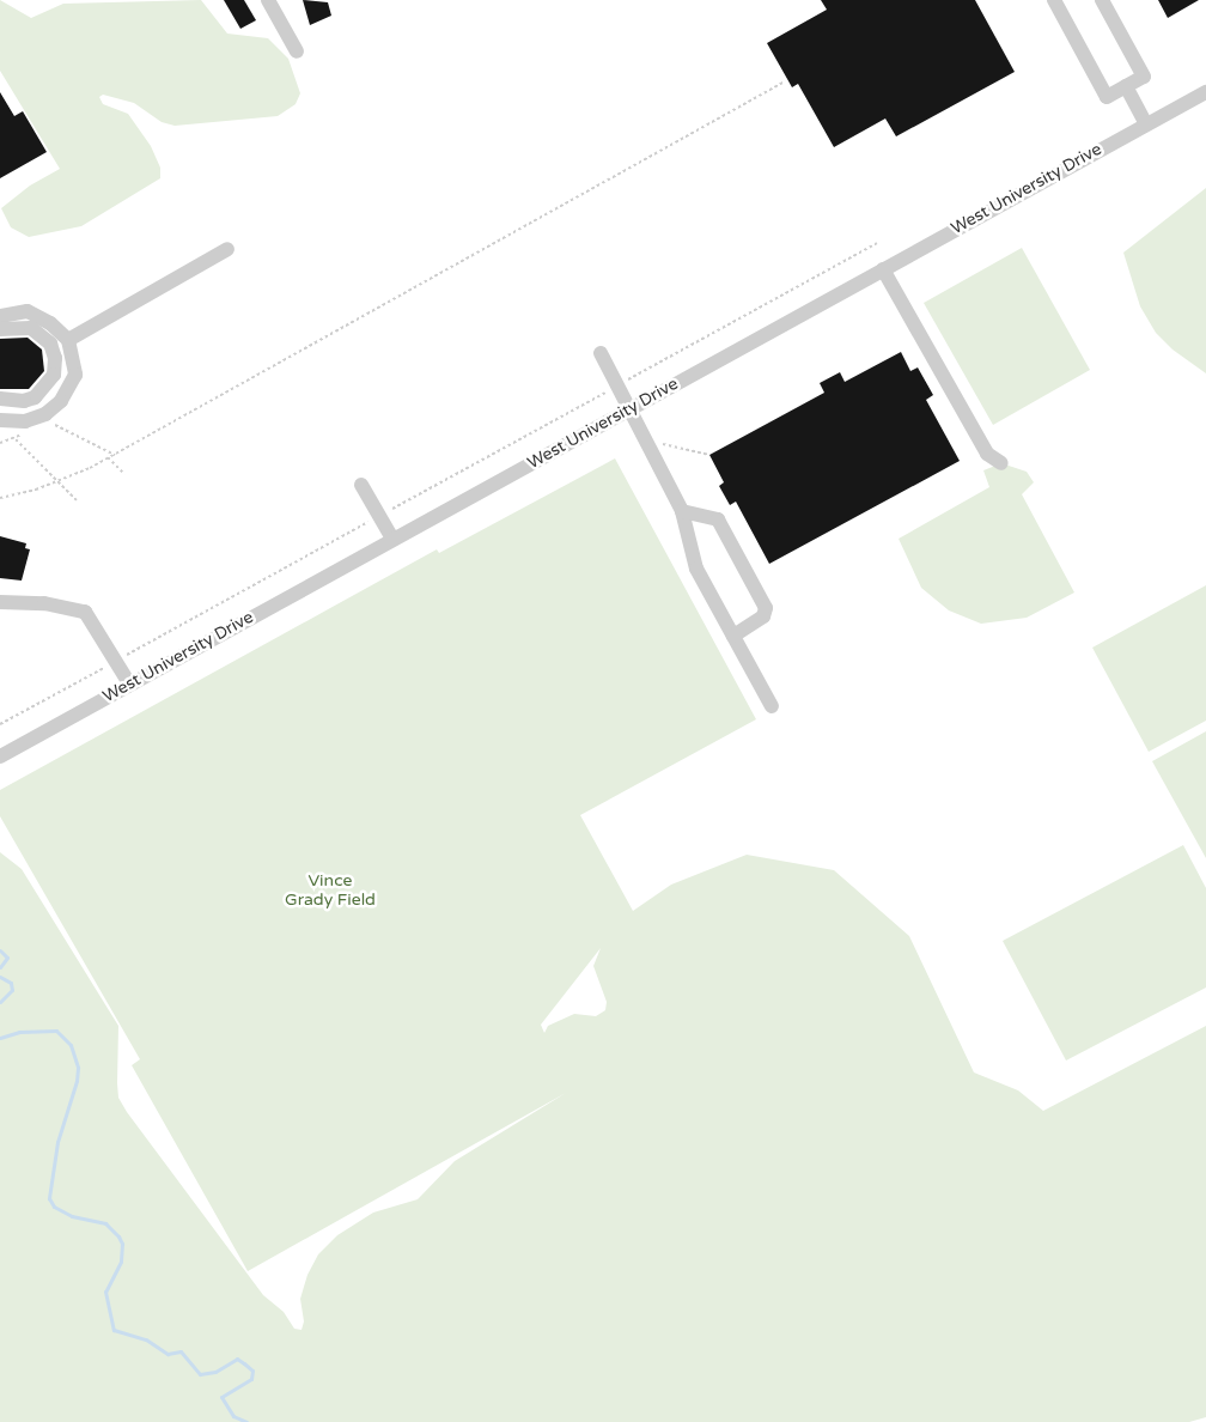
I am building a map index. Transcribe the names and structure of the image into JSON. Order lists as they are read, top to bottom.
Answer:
{
  "streets": {
    "street": ["West University Drive"]
  },
  "parks": ["Vince Grady Field"]
}
